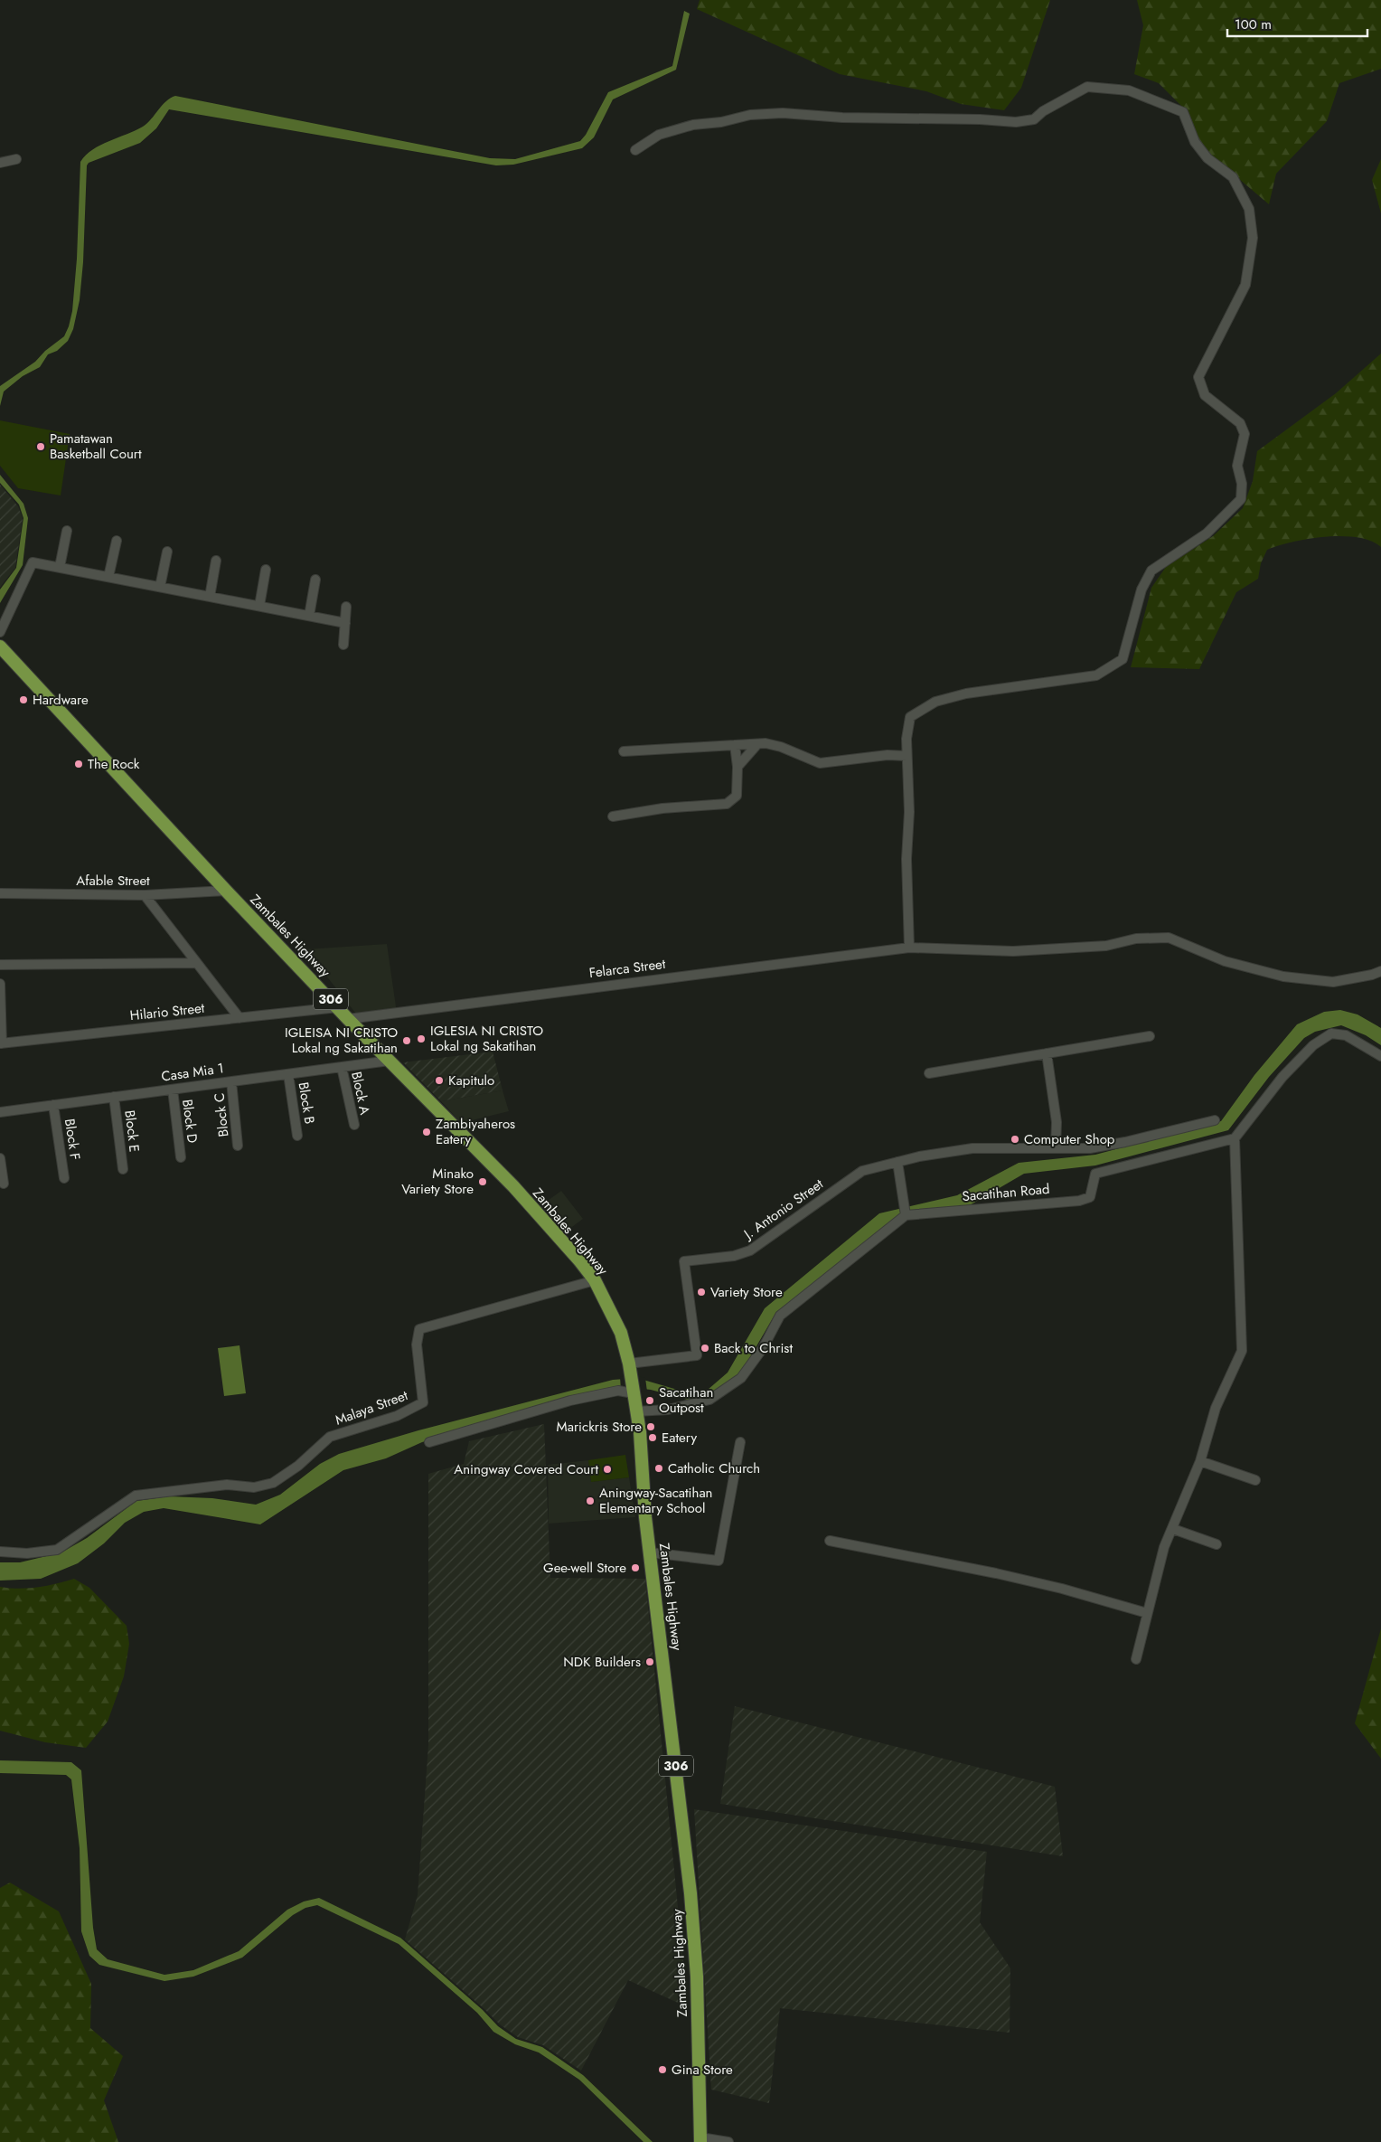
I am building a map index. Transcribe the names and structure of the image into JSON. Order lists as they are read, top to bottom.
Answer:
{
  "streets": {
    "main road": ["Zambales Highway", "306"],
    "street": [
      "Afable Street",
      "Felarca Street",
      "Hilario Street",
      "Casa Mia 1",
      "Block A",
      "Block B",
      "Block C",
      "Block D",
      "Block E",
      "Block F",
      "Sacatihan Road",
      "J. Antonio Street",
      "Malaya Street"
    ]
  },
  "crossings": [
    ["Afable Street", "Zambales Highway"],
    ["Zambales Highway", "Felarca Street"],
    ["Zambales Highway", "Hilario Street"],
    ["Zambales Highway", "Casa Mia 1"],
    ["Zambales Highway", "J. Antonio Street"],
    ["Zambales Highway", "Malaya Street"],
    ["Casa Mia 1", "Block A"],
    ["Casa Mia 1", "Block B"],
    ["Casa Mia 1", "Block C"],
    ["Casa Mia 1", "Block D"],
    ["Casa Mia 1", "Block E"],
    ["Casa Mia 1", "Block F"]
  ],
  "places": [
    "Pamatawan Basketball Court",
    "Hardware",
    "The Rock",
    "IGLESIA NI CRISTO Lokal ng Sakatihan",
    "IGLEISA NI CRISTO Lokal ng Sakatihan",
    "Kapitulo",
    "Zambiyaheros Eatery",
    "Computer Shop",
    "Minako Variety Store",
    "Variety Store",
    "Back to Christ",
    "Sacatihan Outpost",
    "Marickris Store",
    "Eatery",
    "Catholic Church",
    "Aningway Covered Court",
    "Aningway-Sacatihan Elementary School",
    "Gee-well Store",
    "NDK Builders",
    "Gina Store"
  ],
  "scale_bar": "100 m"
}
